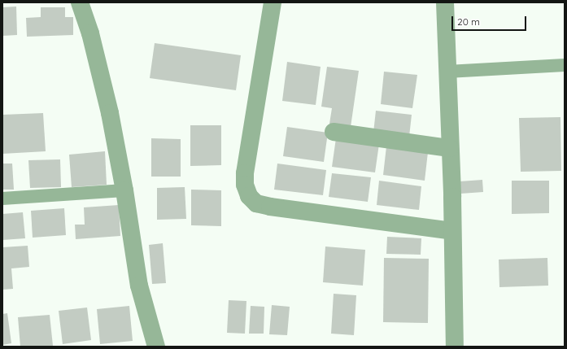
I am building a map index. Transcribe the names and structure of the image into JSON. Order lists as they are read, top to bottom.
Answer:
{
  "scale_bar": "20 m"
}
